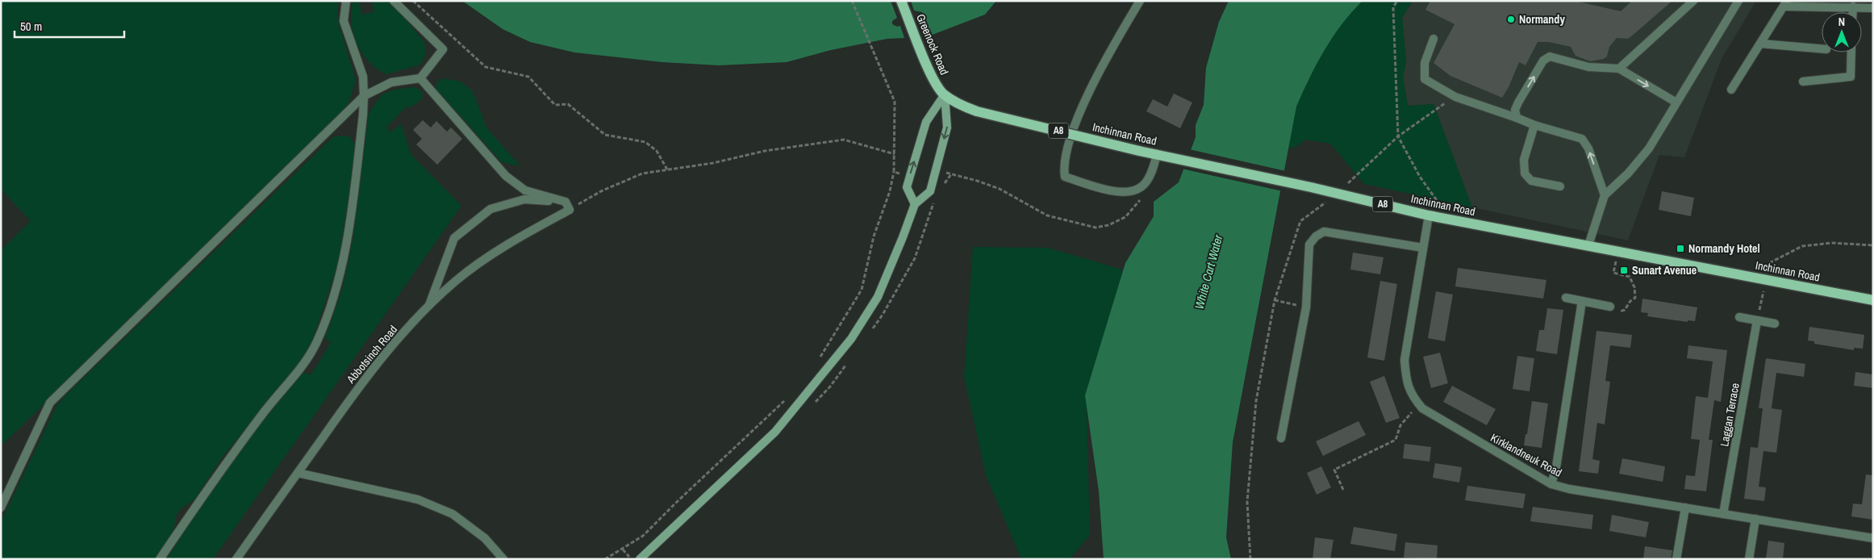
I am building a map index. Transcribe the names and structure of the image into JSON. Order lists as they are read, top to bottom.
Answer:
{
  "streets": {
    "main road": ["Greenock Road", "A8", "Inchinnan Road"],
    "street": ["Abbotsinch Road", "Laggan Terrace", "Kirklandneuk Road"]
  },
  "crossings": [
    ["Greenock Road", "Inchinnan Road"],
    ["Inchinnan Road", "Kirklandneuk Road"],
    ["Laggan Terrace", "Kirklandneuk Road"]
  ],
  "water": ["White Cart Water"],
  "places": {
    "other": ["Normandy"],
    "transit": ["Normandy Hotel", "Sunart Avenue"]
  },
  "scale_bar": "50 m",
  "north": "top"
}
